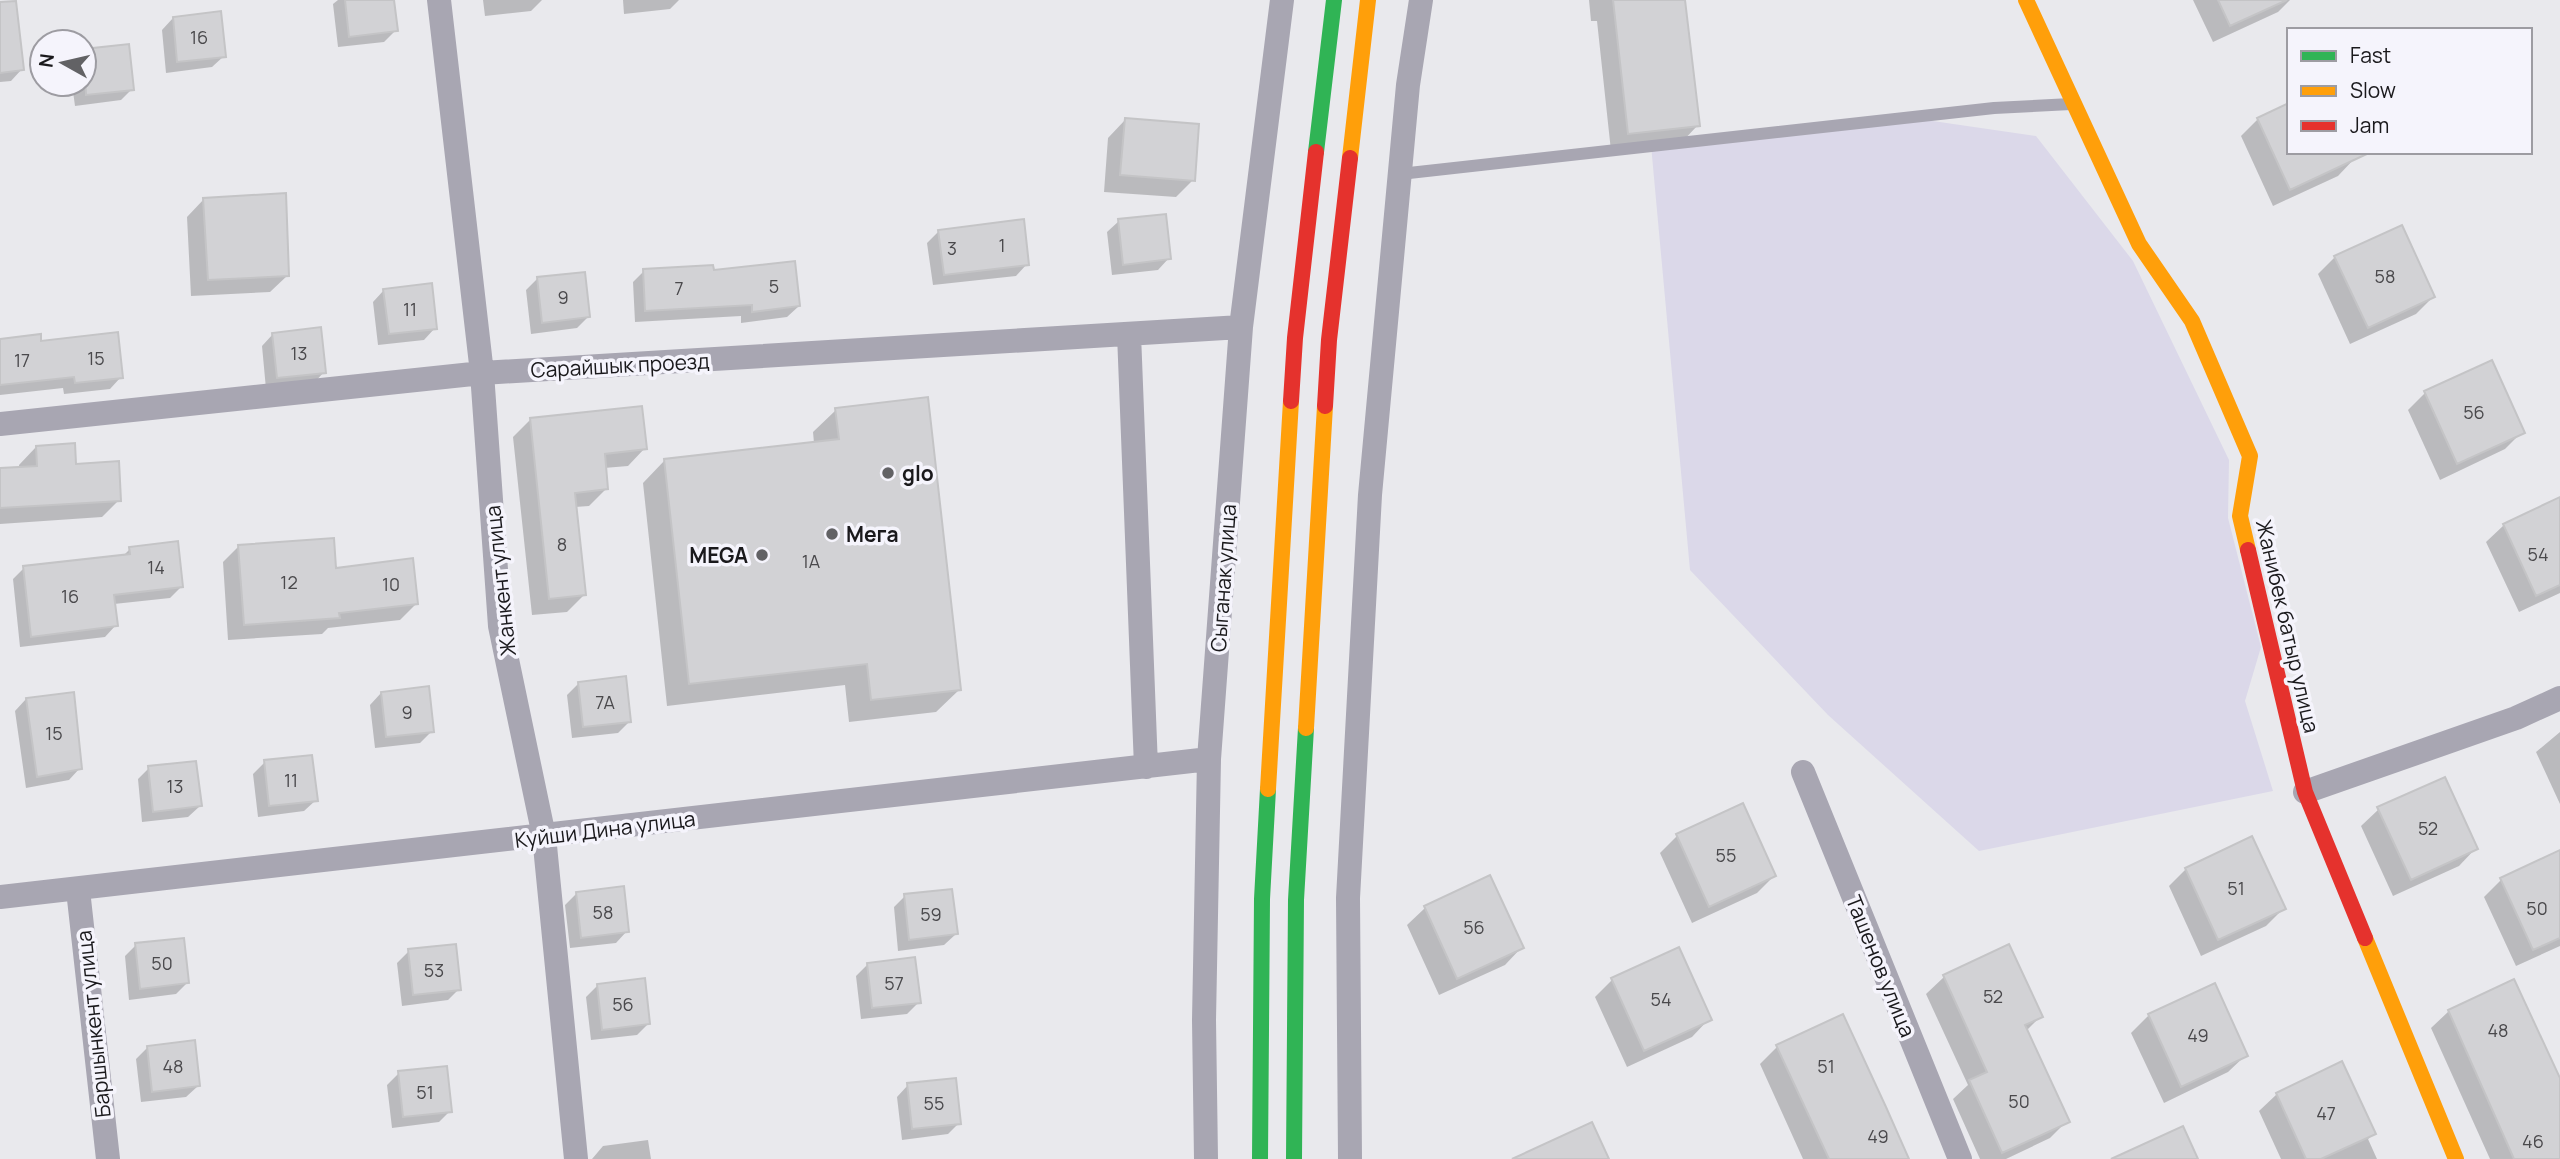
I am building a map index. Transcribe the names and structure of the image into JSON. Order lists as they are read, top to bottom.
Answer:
{
  "streets": {
    "main road": ["Жанибек батыр улица"],
    "street": [
      "Сарайшык проезд",
      "Сыганак улица",
      "Жанкент улица",
      "Куйши Дина улица",
      "Ташенов улица",
      "Баршынкент улица"
    ]
  },
  "crossings": [
    ["Сарайшык проезд", "Сыганак улица"],
    ["Сарайшык проезд", "Жанкент улица"],
    ["Сыганак улица", "Куйши Дина улица"],
    ["Жанкент улица", "Куйши Дина улица"],
    ["Куйши Дина улица", "Баршынкент улица"]
  ],
  "places": ["glo", "Мега", "MEGA"],
  "house_numbers": [
    "16",
    "1",
    "3",
    "58",
    "5",
    "7",
    "9",
    "11",
    "13",
    "15",
    "17",
    "56",
    "8",
    "54",
    "1А",
    "14",
    "12",
    "10",
    "16",
    "7А",
    "9",
    "15",
    "11",
    "13",
    "52",
    "55",
    "51",
    "50",
    "58",
    "59",
    "56",
    "50",
    "53",
    "57",
    "52",
    "54",
    "56",
    "48",
    "49",
    "48",
    "51",
    "51",
    "50",
    "55",
    "47",
    "49",
    "46"
  ],
  "legend": ["Fast", "Slow", "Jam"],
  "north": "left"
}
